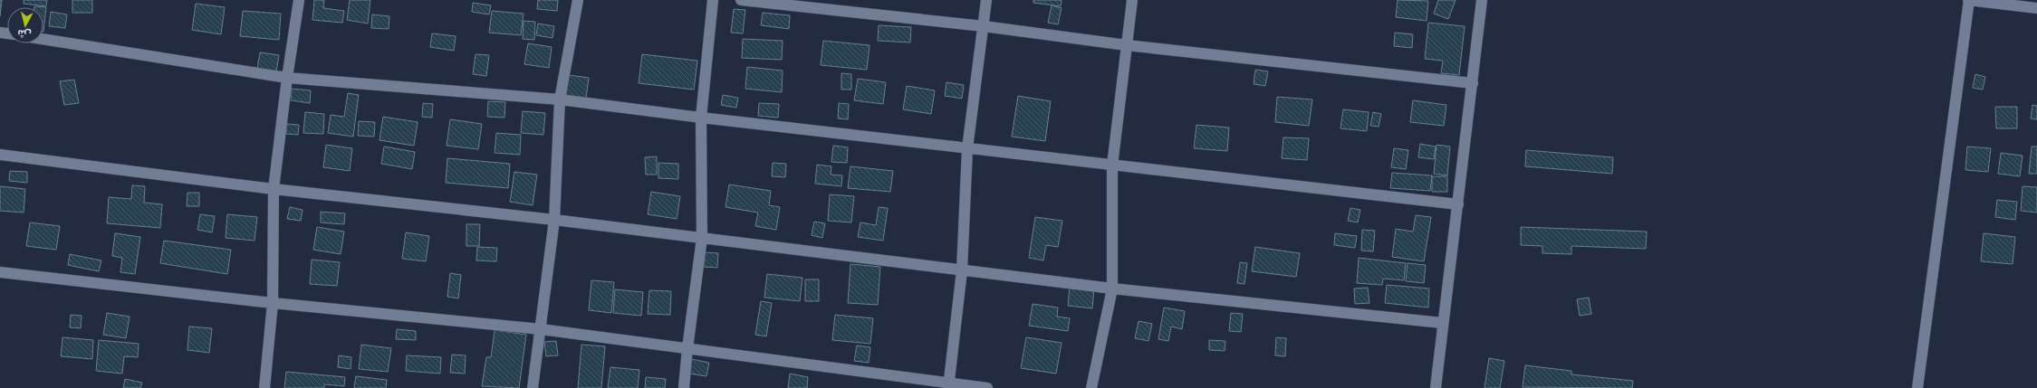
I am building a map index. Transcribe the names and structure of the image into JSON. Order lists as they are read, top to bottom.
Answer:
{
  "north": "bottom"
}
